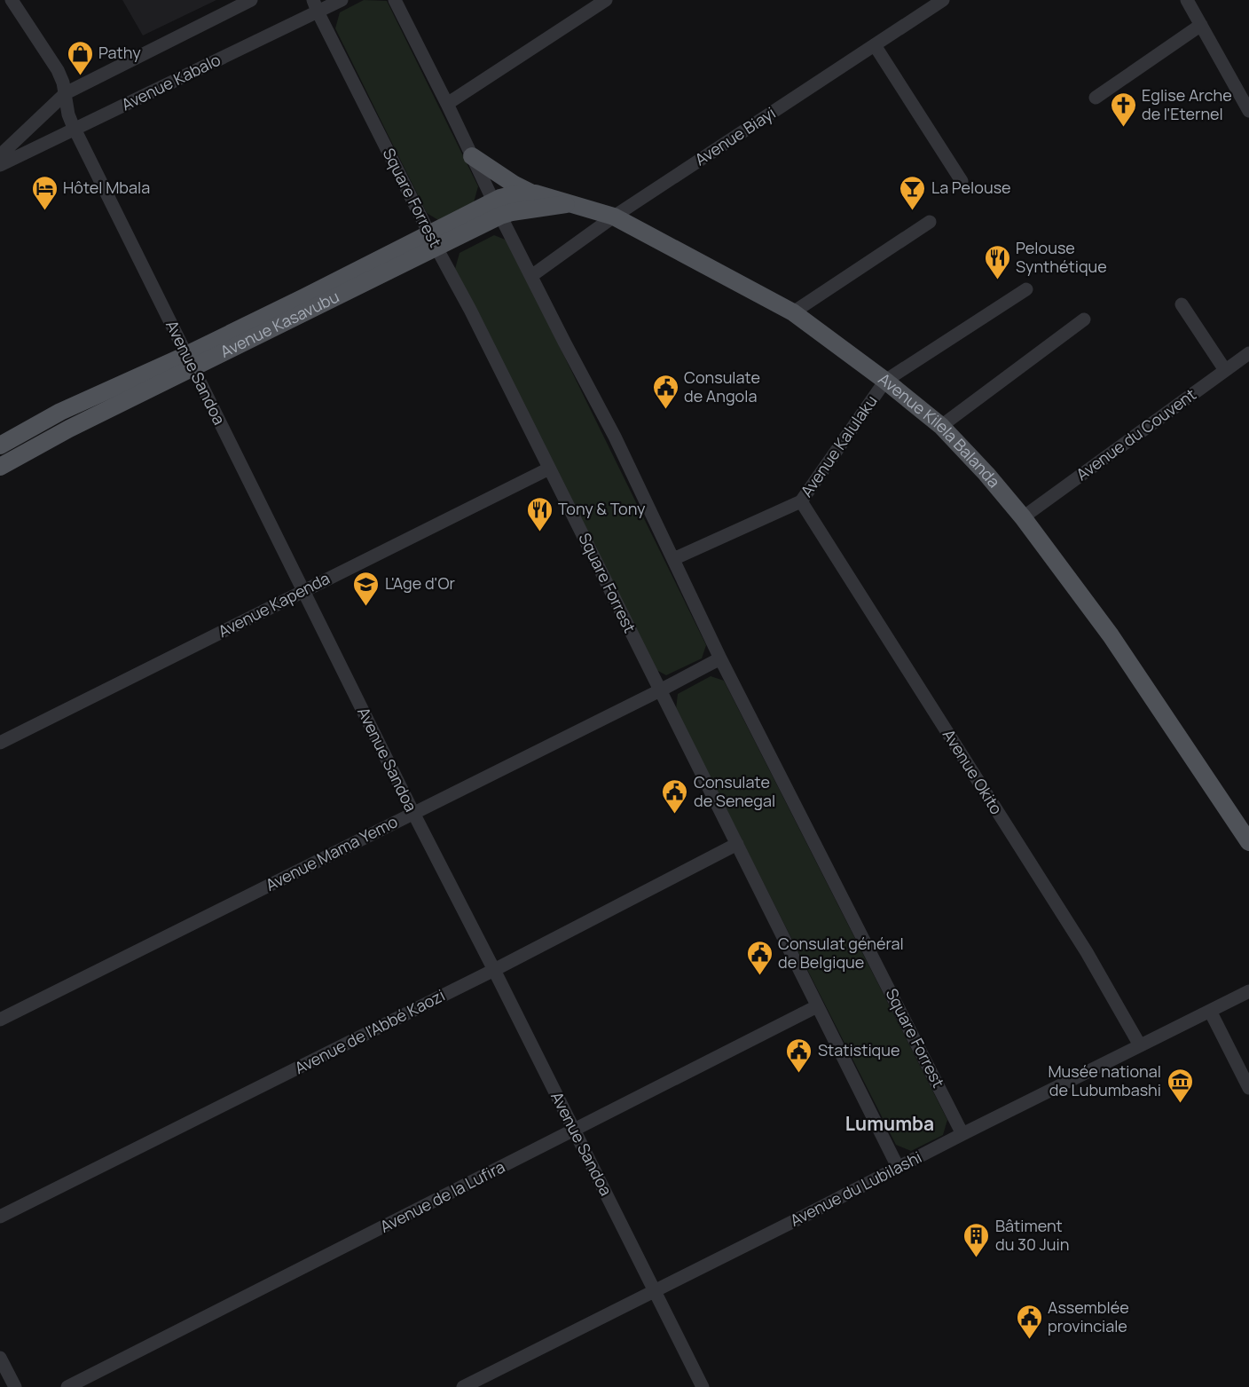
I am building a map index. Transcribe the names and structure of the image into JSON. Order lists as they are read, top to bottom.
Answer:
{
  "streets": {
    "main road": ["Avenue Kasavubu", "Avenue Kilela Balanda"],
    "street": [
      "Avenue Kabalo",
      "Avenue Biayi",
      "Square Forrest",
      "Avenue Sandoa",
      "Avenue du Couvent",
      "Avenue Kalulaku",
      "Avenue Kapenda",
      "Avenue Okito",
      "Avenue Mama Yemo",
      "Avenue de l'Abbé Kaozi",
      "Avenue du Lubilashi",
      "Avenue de la Lufira"
    ]
  },
  "crossings": [
    ["Avenue Kabalo", "Square Forrest"],
    ["Avenue Kabalo", "Avenue Sandoa"],
    ["Avenue Biayi", "Square Forrest"],
    ["Avenue Biayi", "Avenue Kilela Balanda"],
    ["Square Forrest", "Avenue Kasavubu"],
    ["Square Forrest", "Avenue Kilela Balanda"],
    ["Square Forrest", "Avenue Kalulaku"],
    ["Square Forrest", "Avenue Kapenda"],
    ["Square Forrest", "Avenue Mama Yemo"],
    ["Square Forrest", "Avenue de l'Abbé Kaozi"],
    ["Square Forrest", "Avenue du Lubilashi"],
    ["Square Forrest", "Avenue de la Lufira"],
    ["Avenue Kasavubu", "Avenue Sandoa"],
    ["Avenue Kasavubu", "Avenue Kilela Balanda"],
    ["Avenue Sandoa", "Avenue Kapenda"],
    ["Avenue Sandoa", "Avenue Mama Yemo"],
    ["Avenue Sandoa", "Avenue de l'Abbé Kaozi"],
    ["Avenue Sandoa", "Avenue du Lubilashi"],
    ["Avenue Sandoa", "Avenue de la Lufira"],
    ["Avenue Kilela Balanda", "Avenue du Couvent"],
    ["Avenue Kilela Balanda", "Avenue Kalulaku"],
    ["Avenue Kalulaku", "Avenue Okito"],
    ["Avenue Okito", "Avenue du Lubilashi"]
  ],
  "districts": ["Lumumba"],
  "places": {
    "shop": ["Pathy"],
    "church": ["Eglise Arche de l'Eternel"],
    "hotel": ["Hôtel Mbala"],
    "bar": ["La Pelouse"],
    "restaurant": ["Pelouse Synthétique", "Tony & Tony"],
    "public building": [
      "Consulate de Angola",
      "Consulate de Senegal",
      "Consulat général de Belgique",
      "Statistique",
      "Assemblée provinciale"
    ],
    "school or university": ["L'Age d'Or"],
    "museum": ["Musée national de Lubumbashi"],
    "building": ["Bâtiment du 30 Juin"]
  }
}
